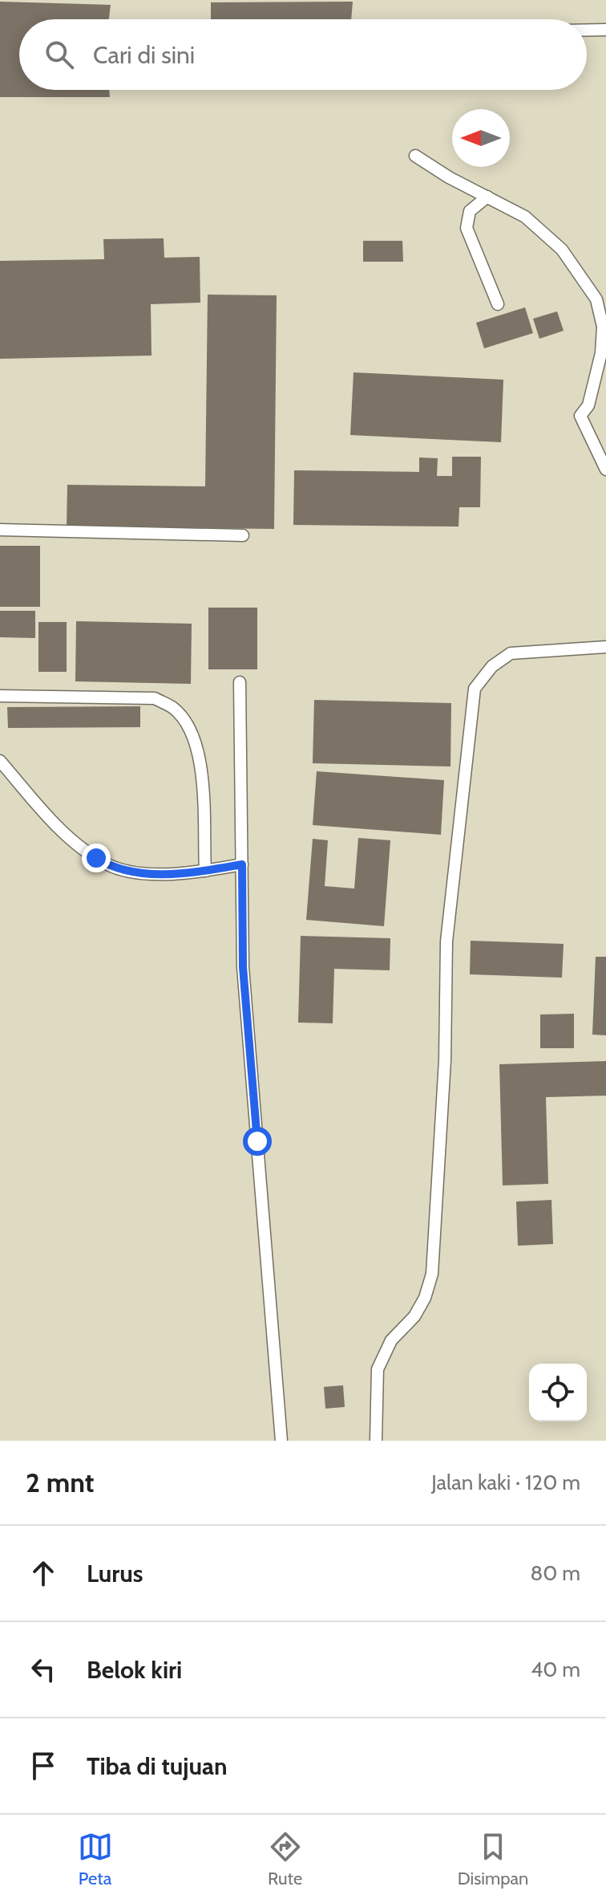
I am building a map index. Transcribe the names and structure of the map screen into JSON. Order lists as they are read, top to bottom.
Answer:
{
  "north": "left",
  "page": {
    "search": "Cari di sini",
    "heading": ["2 mnt", "Jalan kaki · 120 m"],
    "list": [
      ["Lurus", "80 m"],
      ["Belok kiri", "40 m"],
      "Tiba di tujuan"
    ],
    "nav": ["Peta", "Rute", "Disimpan"]
  }
}
